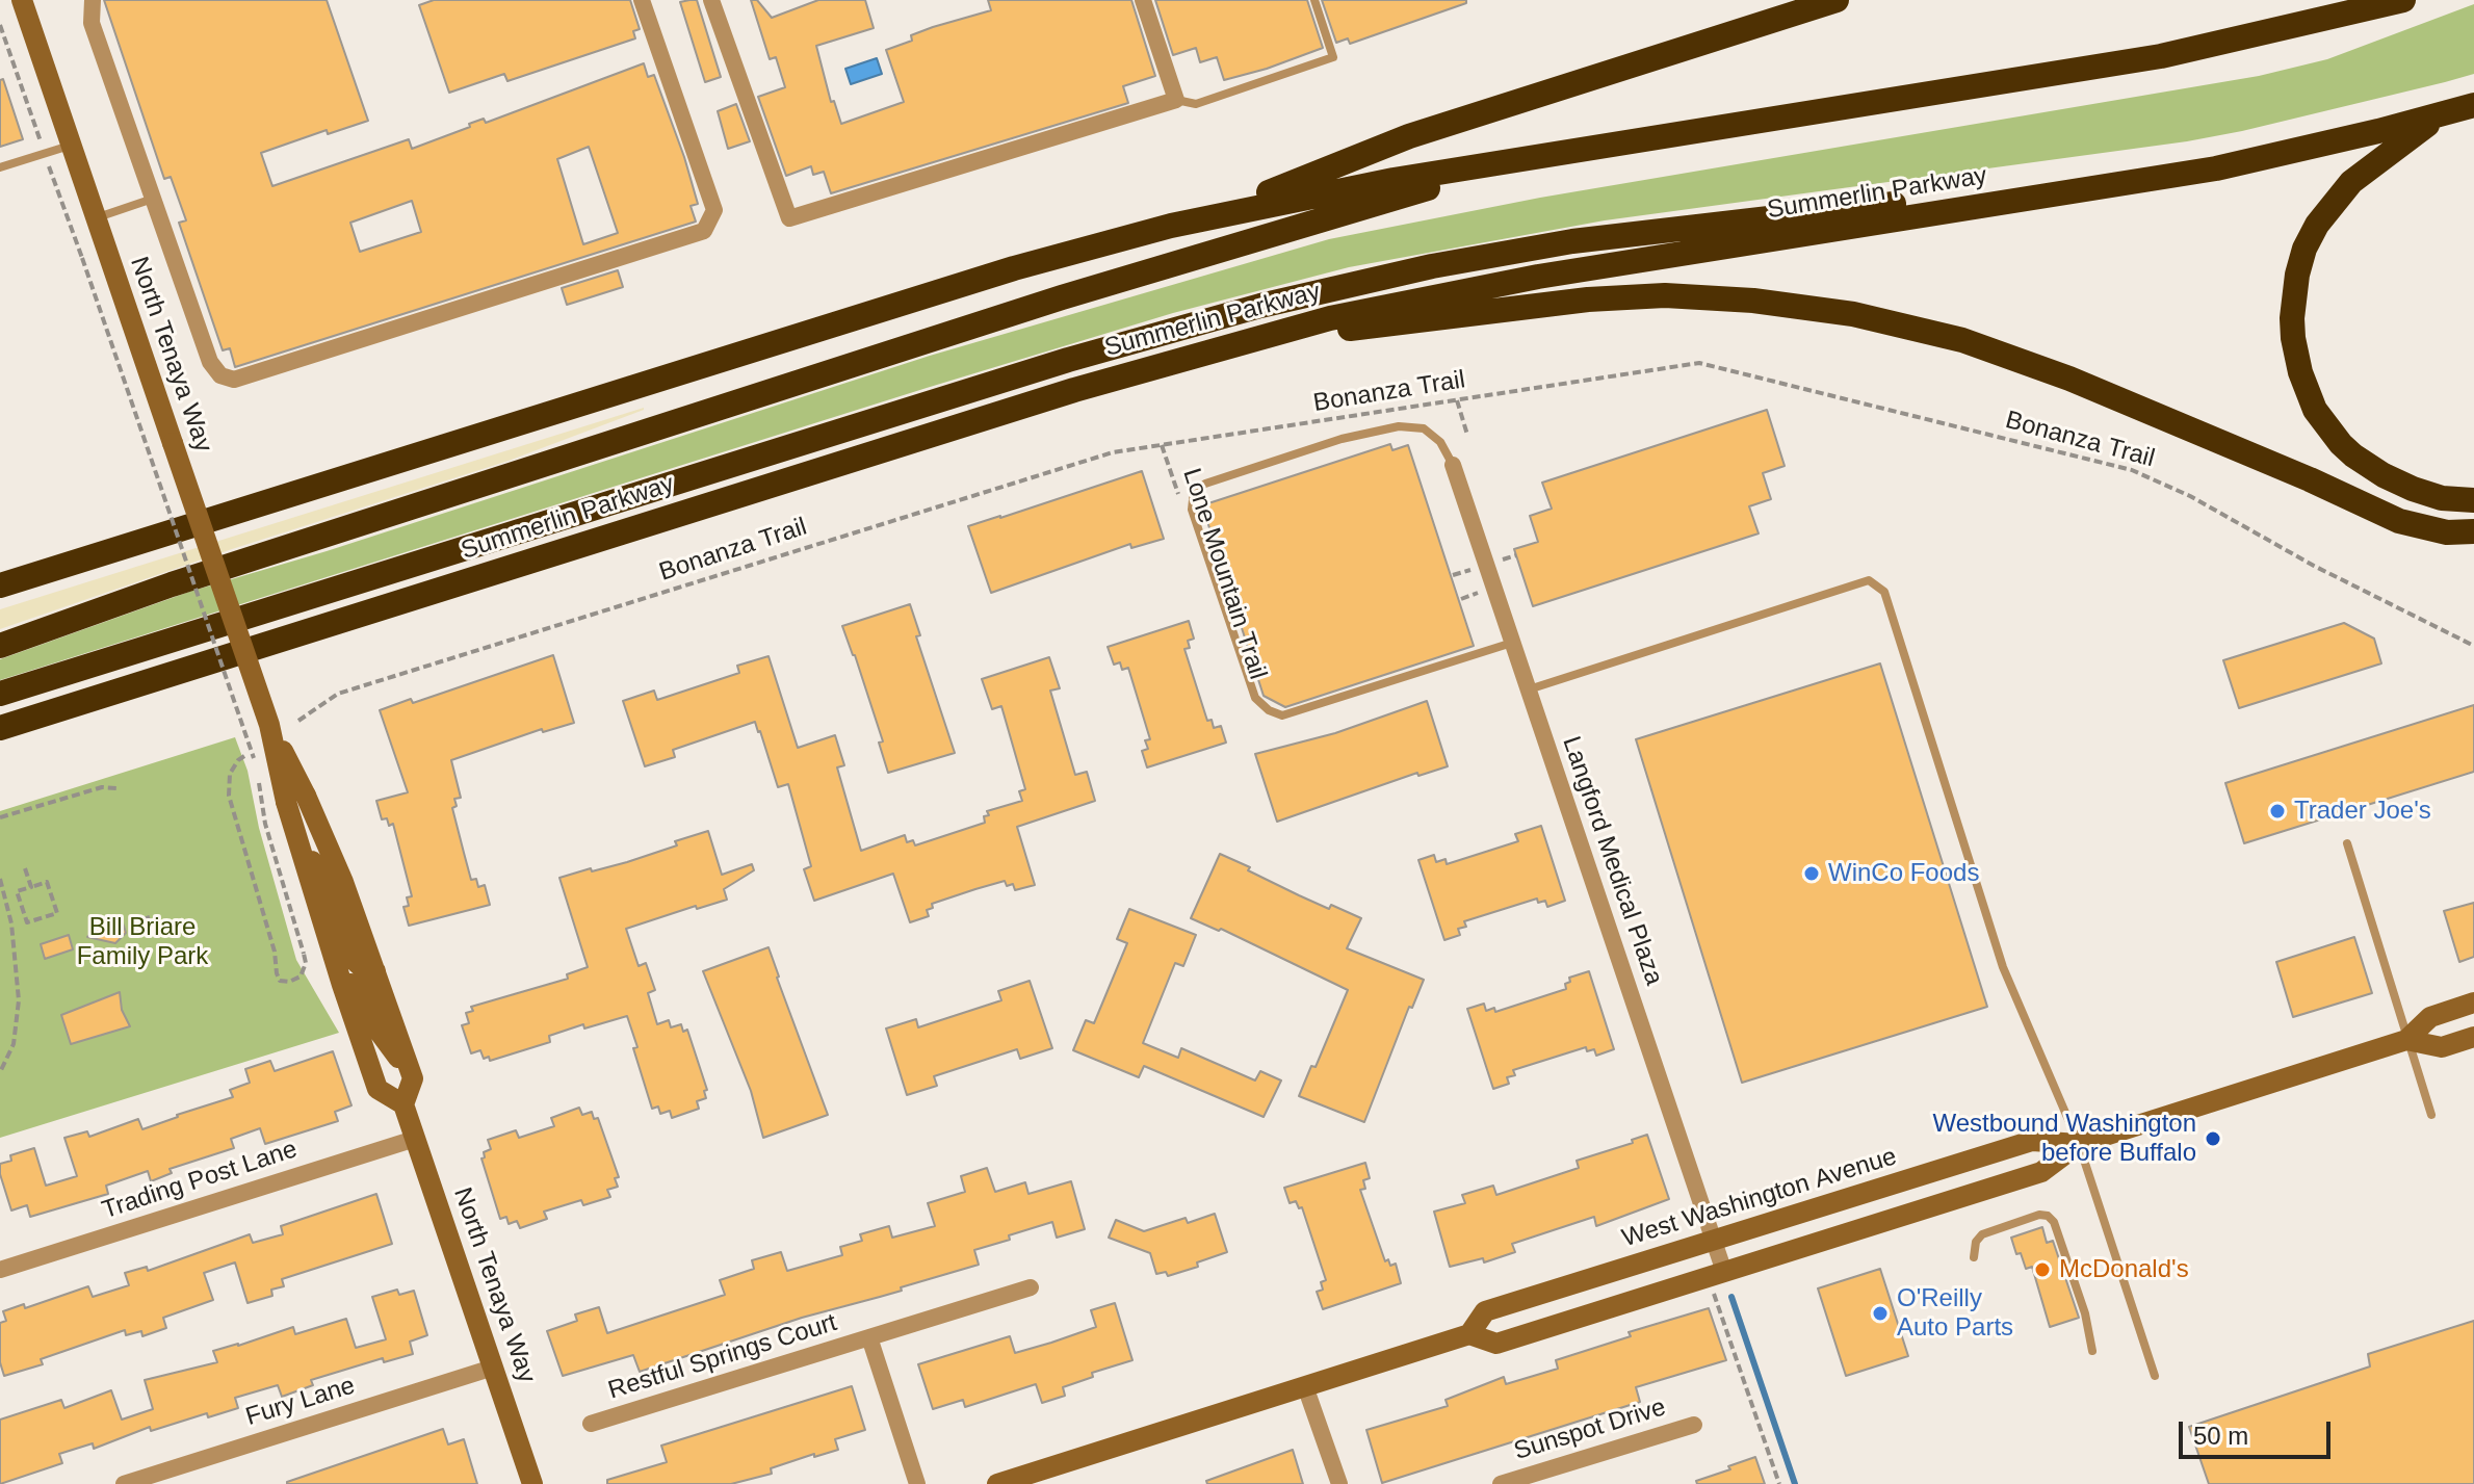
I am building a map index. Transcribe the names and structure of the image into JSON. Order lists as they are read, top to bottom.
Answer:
{
  "streets": {
    "highway": ["Summerlin Parkway"],
    "main road": ["North Tenaya Way", "West Washington Avenue"],
    "street": [
      "Langford Medical Plaza",
      "Trading Post Lane",
      "Restful Springs Court",
      "Fury Lane",
      "Sunspot Drive"
    ],
    "path": ["Bonanza Trail", "Lone Mountain Trail"]
  },
  "crossings": [
    ["North Tenaya Way", "Trading Post Lane"],
    ["North Tenaya Way", "Fury Lane"],
    ["Bonanza Trail", "Lone Mountain Trail"],
    ["Langford Medical Plaza", "West Washington Avenue"]
  ],
  "parks": ["Bill Briare Family Park"],
  "places": [
    "Trader Joe's",
    "WinCo Foods",
    "Westbound Washington before Buffalo",
    "McDonald's",
    "O'Reilly Auto Parts"
  ],
  "scale_bar": "50 m"
}
